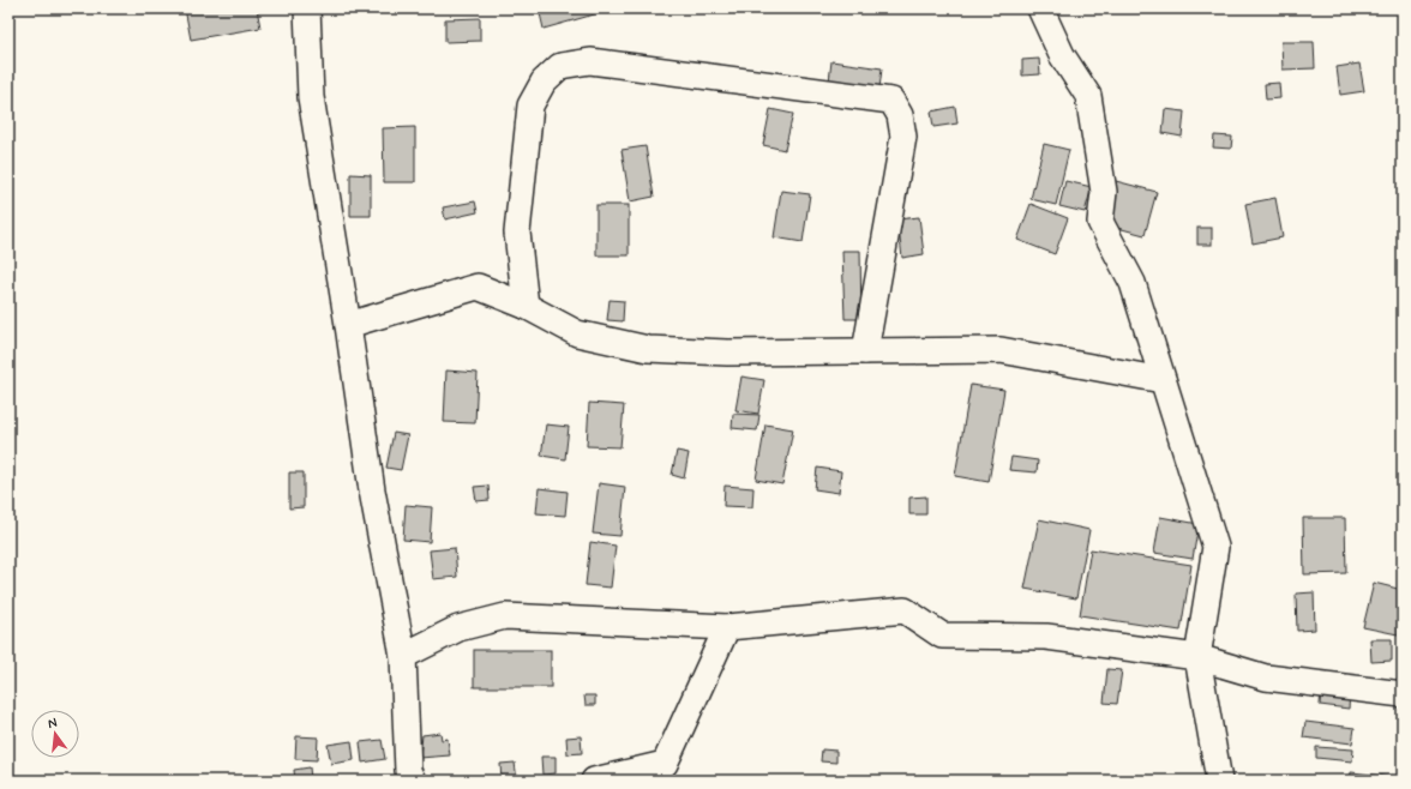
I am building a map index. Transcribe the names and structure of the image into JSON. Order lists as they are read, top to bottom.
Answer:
{
  "north": "top"
}
